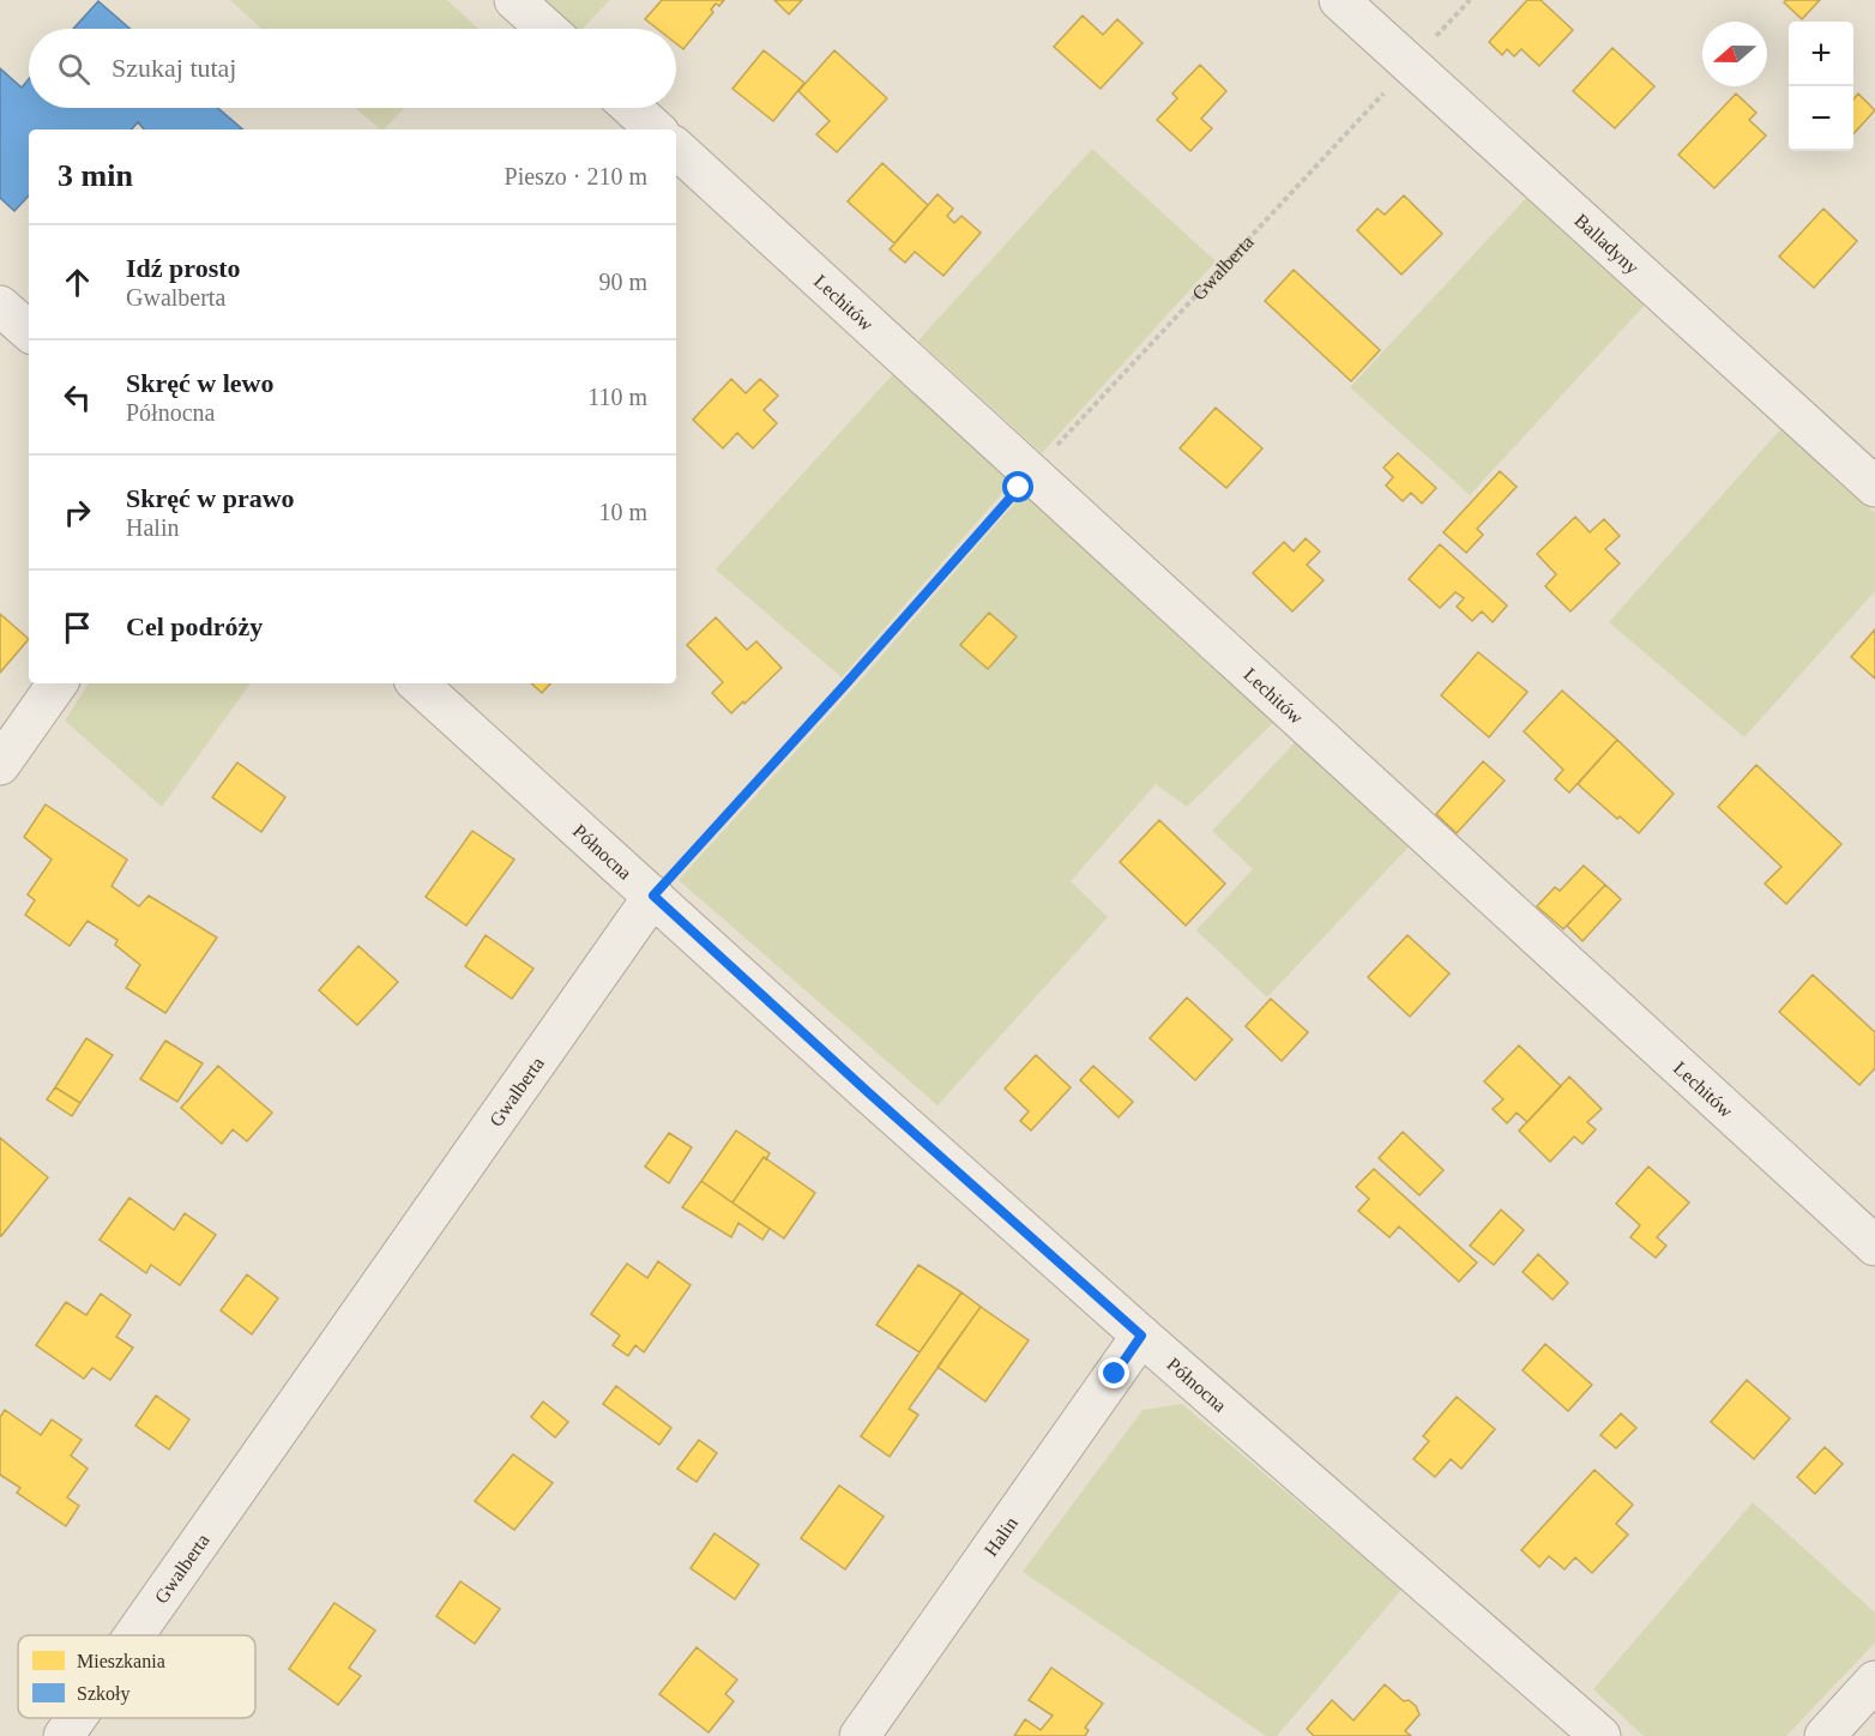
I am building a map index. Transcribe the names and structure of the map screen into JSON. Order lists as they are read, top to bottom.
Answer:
{
  "streets": {
    "street": [
      "Balladyny",
      "Gwalberta",
      "Lechitów",
      "Północna",
      "Halin"
    ]
  },
  "crossings": [
    ["Gwalberta", "Północna"],
    ["Północna", "Halin"]
  ],
  "legend": ["Mieszkania", "Szkoły"],
  "north": "left",
  "page": {
    "map_buttons": ["+", "−"],
    "search": "Szukaj tutaj",
    "heading": ["3 min", "Pieszo · 210 m"],
    "list": [
      ["Idź prosto", "Gwalberta", "90 m"],
      ["Skręć w lewo", "Północna", "110 m"],
      ["Skręć w prawo", "Halin", "10 m"],
      "Cel podróży"
    ]
  }
}
